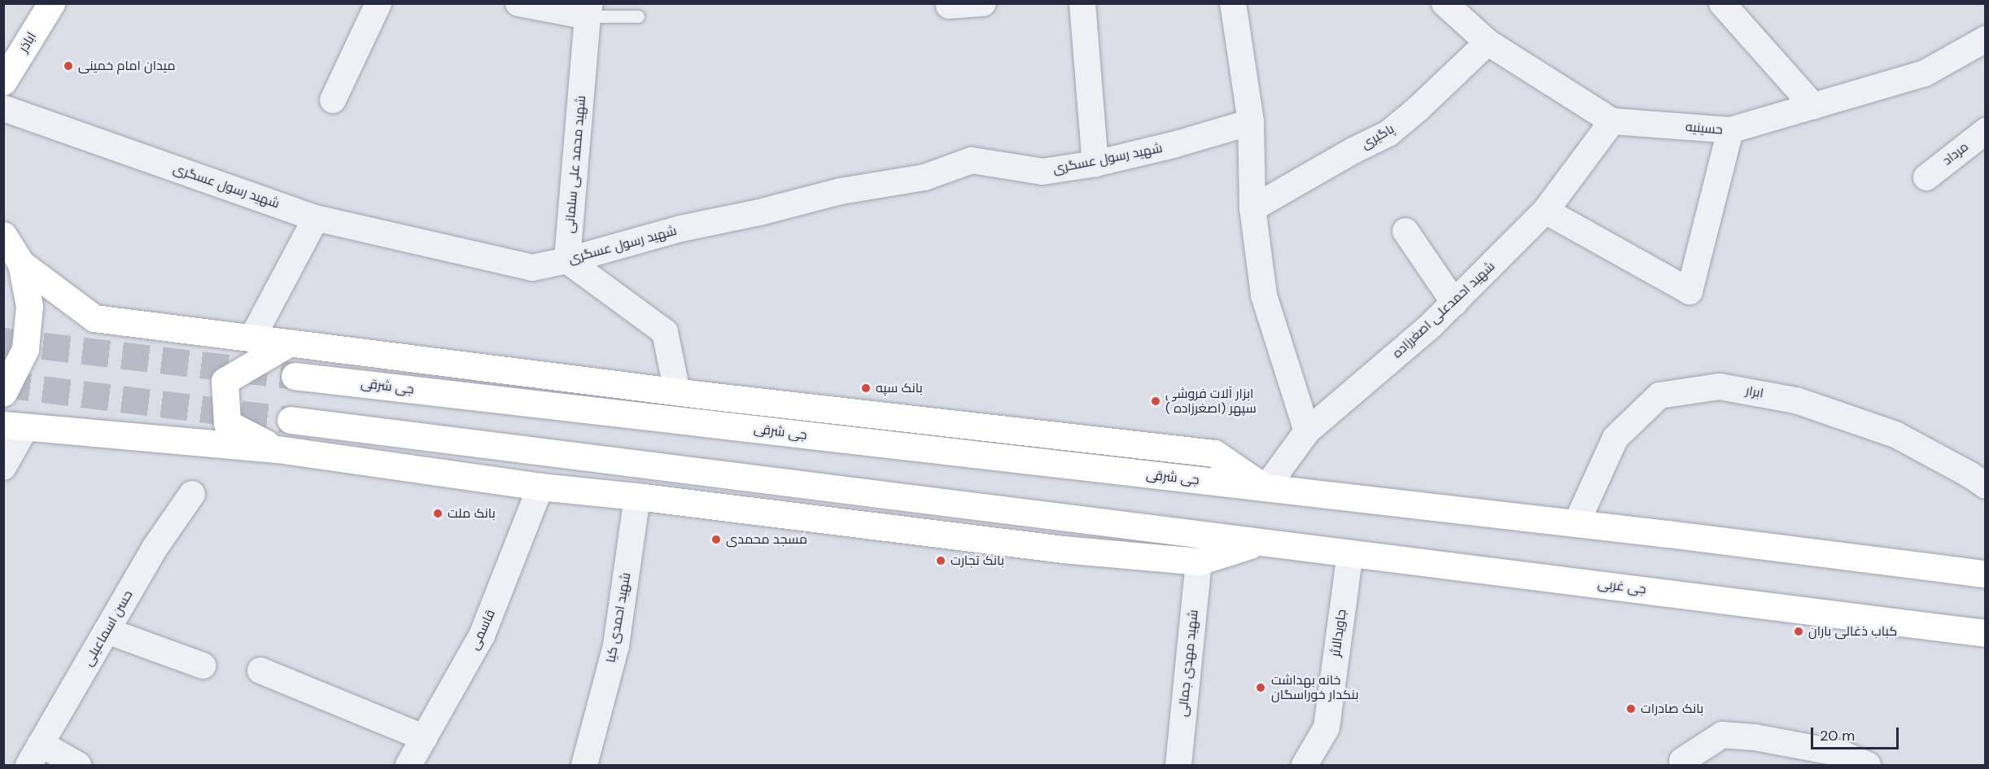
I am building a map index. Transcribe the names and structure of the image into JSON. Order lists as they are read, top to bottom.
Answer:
{
  "streets": {
    "main road": ["اباذر", "جی شرقی", "جی غربی"],
    "street": [
      "حسینیه",
      "پاگیری",
      "مرداد",
      "شهید رسول عسگری",
      "شهید محمد علی سلمانی",
      "شهید احمدعلی اصغرزاده",
      "ابرار",
      "شهید احمدی کیا",
      "حسن اسماعیلی",
      "قاسمی",
      "جاویدالاثر",
      "شهید مهدی جمالی"
    ]
  },
  "crossings": [
    ["حسینیه", "پاگیری"],
    ["حسینیه", "شهید احمدعلی اصغرزاده"],
    ["شهید رسول عسگری", "شهید محمد علی سلمانی"],
    ["شهید احمدعلی اصغرزاده", "جی شرقی"],
    ["جی غربی", "جاویدالاثر"]
  ],
  "places": [
    "میدان امام خمینی",
    "بانک سپه",
    "ابزار آلات فروشی سپهر (اصغرزاده )",
    "بانک ملت",
    "مسجد محمدی",
    "بانک تجارت",
    "کباب ذغالی باران",
    "خانه بهداشت بنکدار خوراسگان",
    "بانک صادرات"
  ],
  "scale_bar": "20 m"
}
